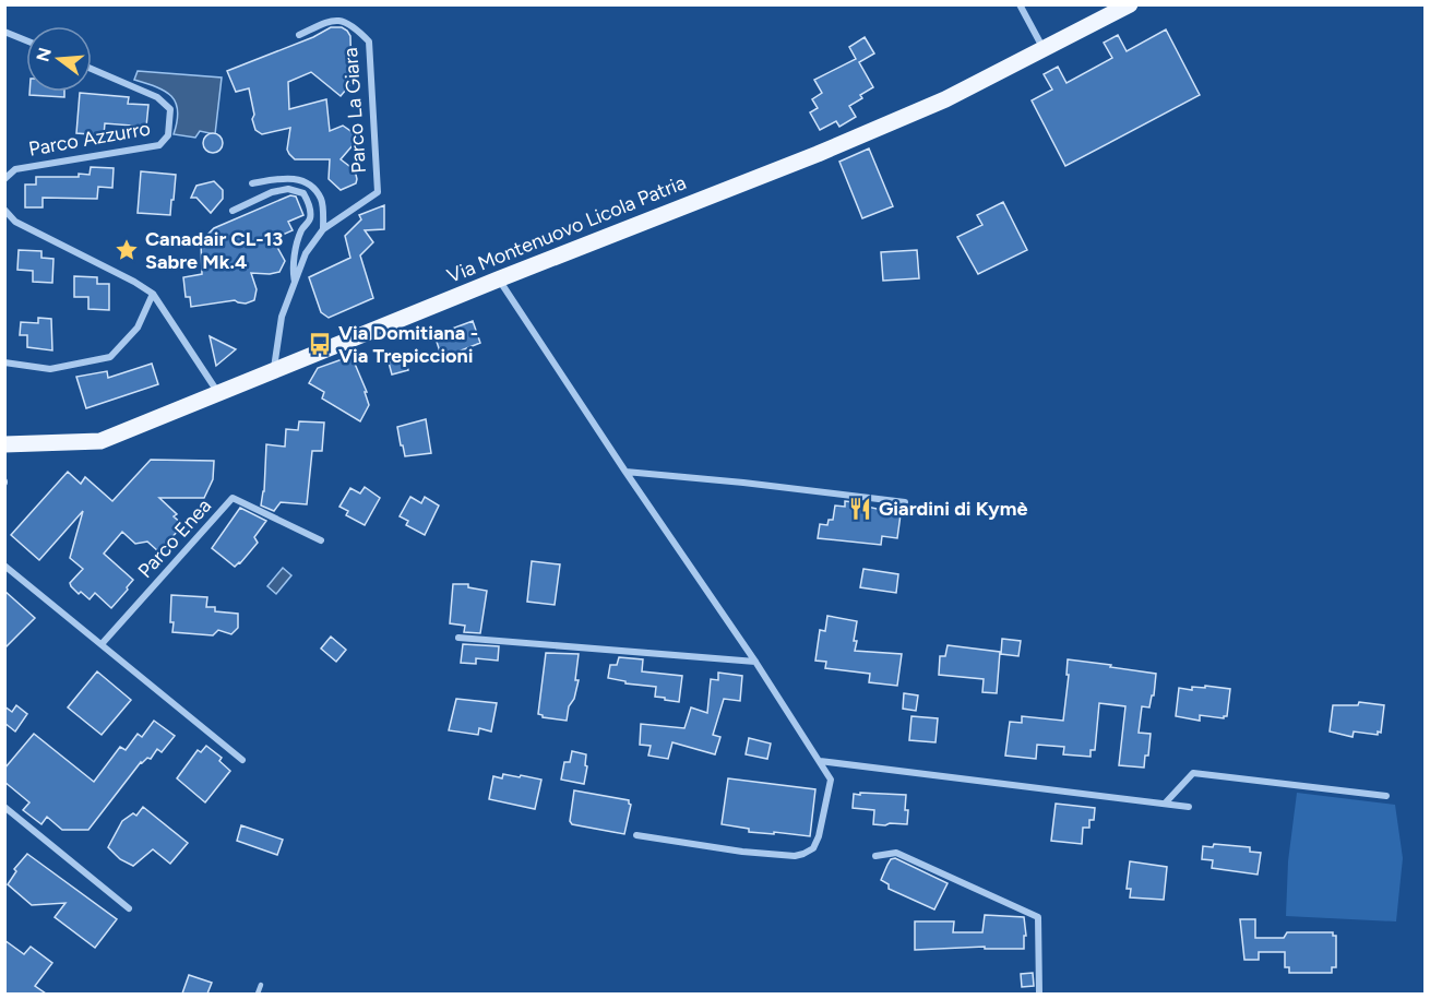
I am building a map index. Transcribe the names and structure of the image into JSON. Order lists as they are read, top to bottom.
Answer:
{
  "streets": {
    "main road": ["Via Montenuovo Licola Patria"],
    "street": ["Parco La Giara", "Parco Azzurro", "Parco Enea"]
  },
  "crossings": [
    ["Parco La Giara", "Via Montenuovo Licola Patria"]
  ],
  "places": {
    "place": ["Canadair CL-13 Sabre Mk.4"],
    "bus stop": ["Via Domitiana - Via Trepiccioni"],
    "restaurant": ["Giardini di Kymè"]
  },
  "north": "left"
}
